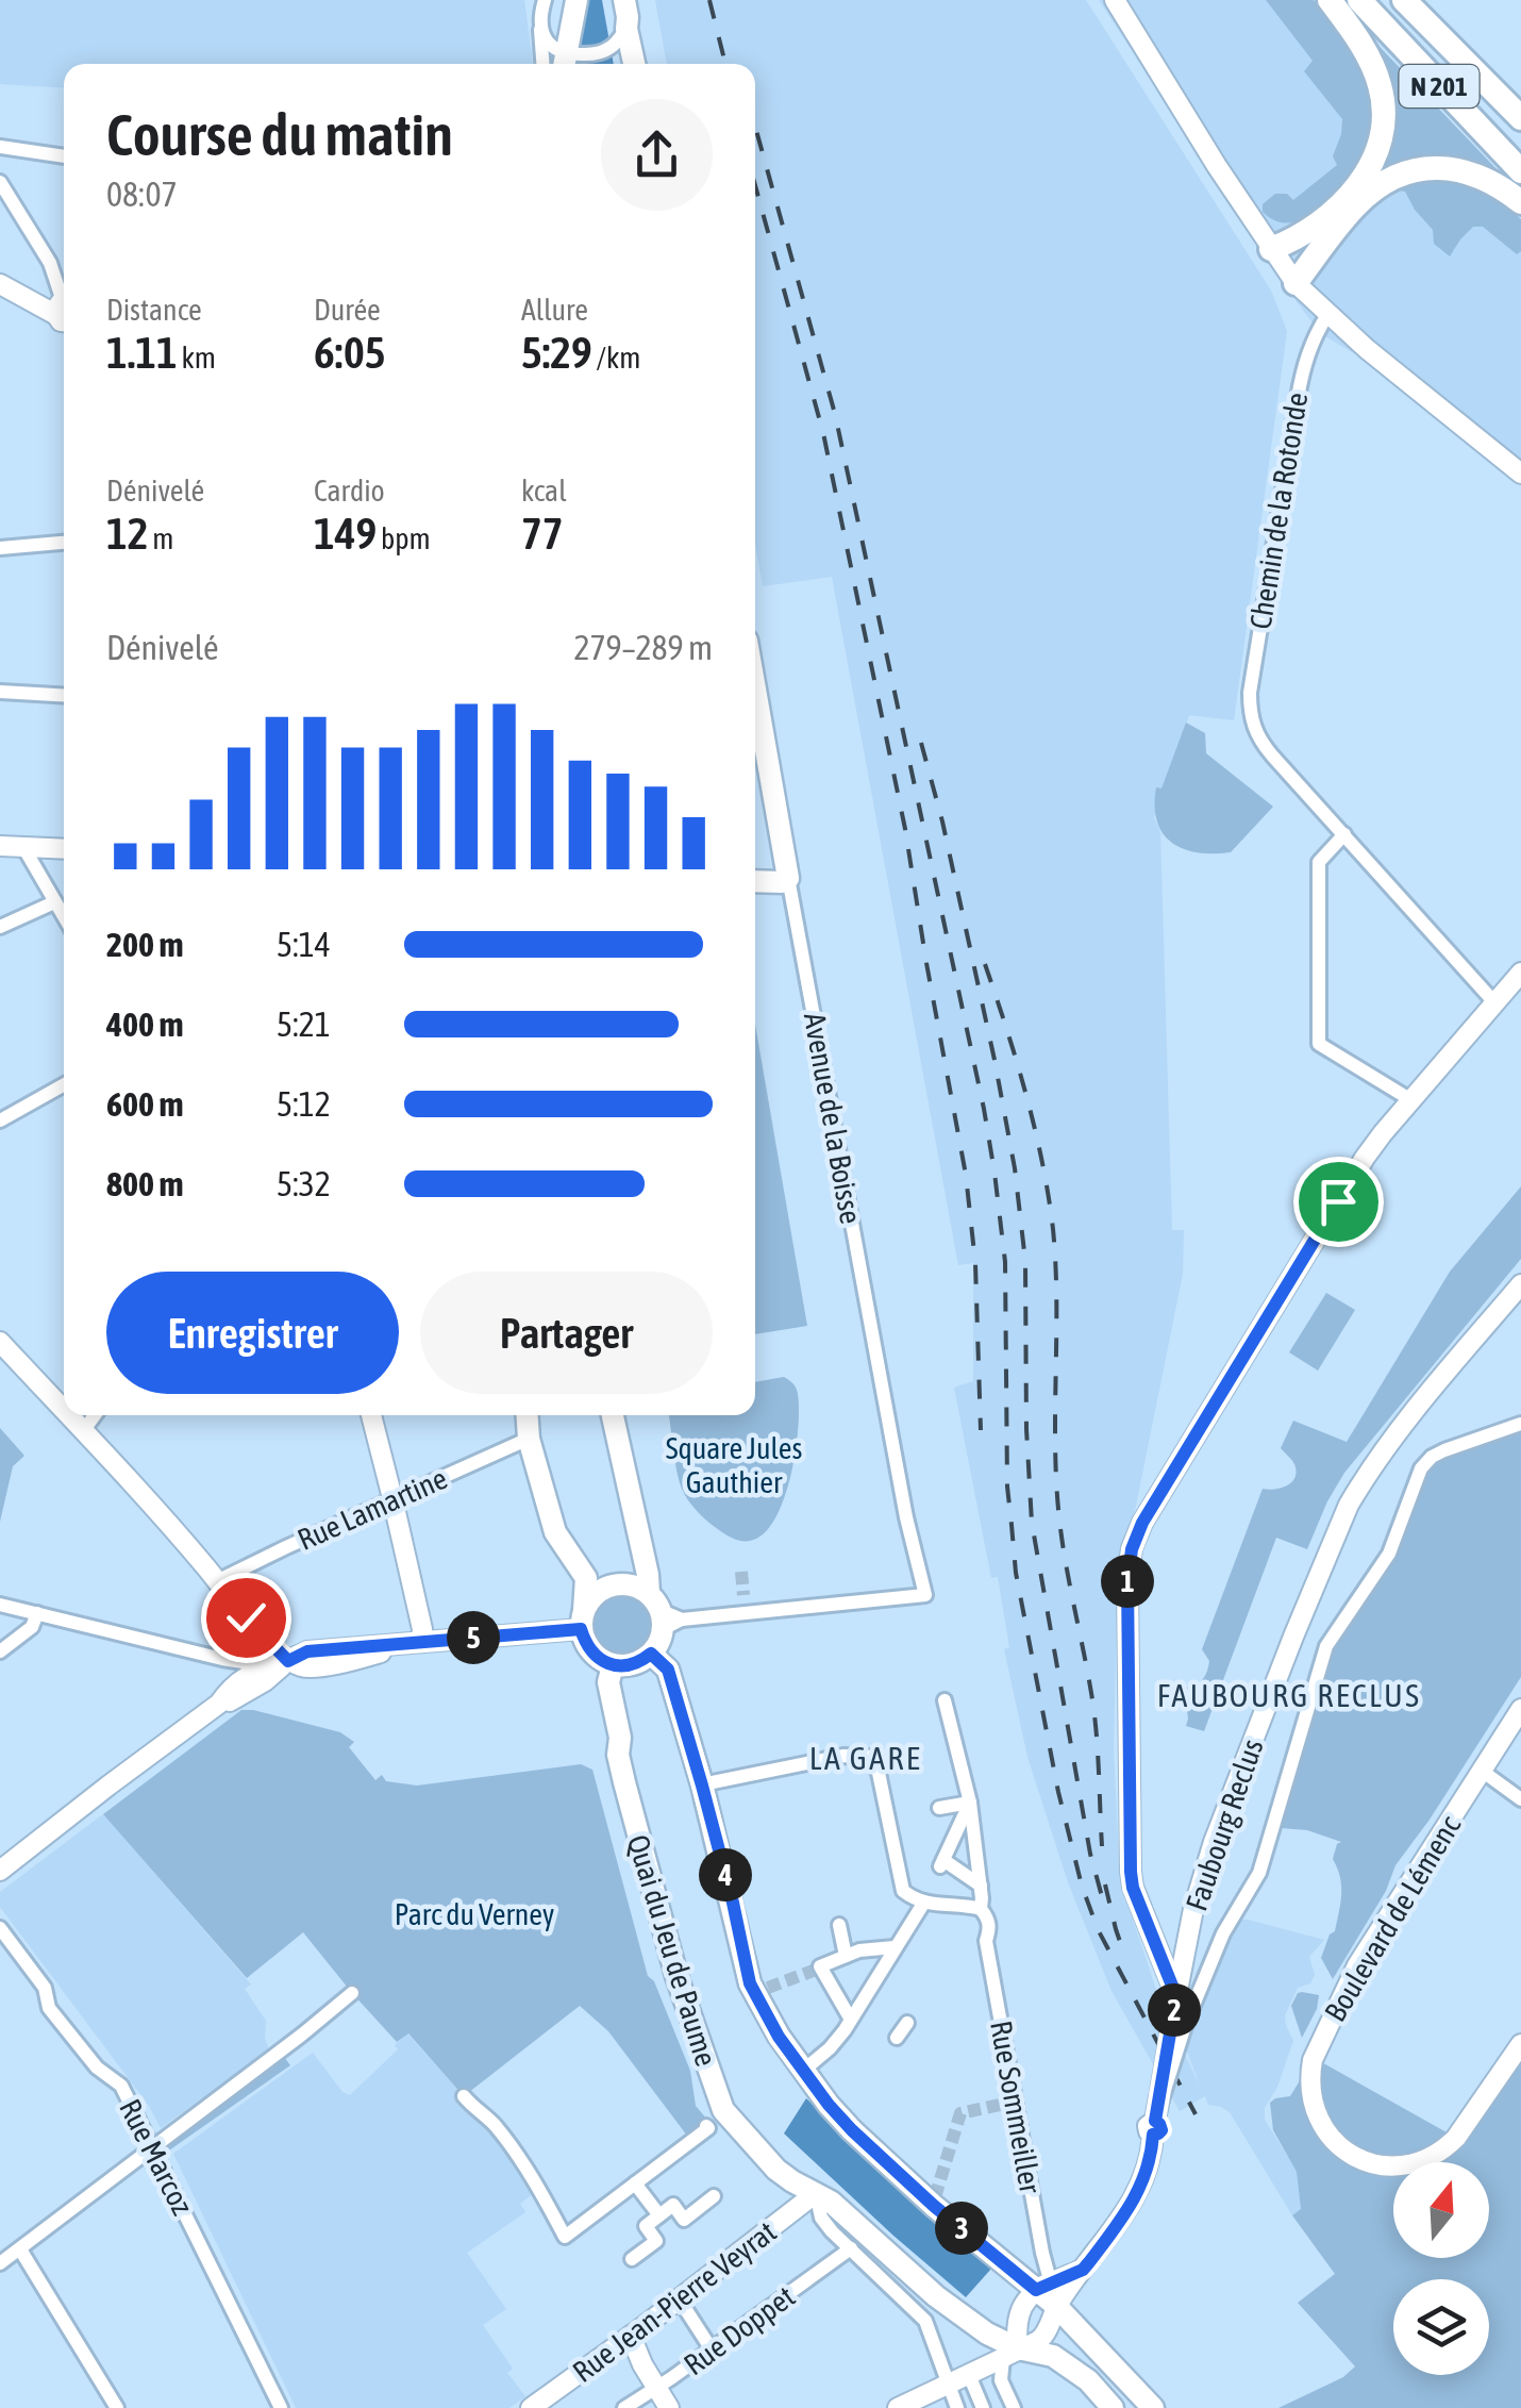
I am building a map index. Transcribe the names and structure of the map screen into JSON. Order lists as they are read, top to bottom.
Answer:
{
  "streets": {
    "highway": ["N 201"],
    "main road": [
      "Avenue de la Boisse",
      "Faubourg Reclus",
      "Boulevard de Lémenc",
      "Quai du Jeu de Paume",
      "Rue Jean-Pierre Veyrat"
    ],
    "street": [
      "Chemin de la Rotonde",
      "Rue Lamartine",
      "Rue Sommeiller",
      "Rue Marcoz",
      "Rue Doppet"
    ]
  },
  "crossings": [
    ["Faubourg Reclus", "Quai du Jeu de Paume"],
    ["Faubourg Reclus", "Rue Sommeiller"],
    ["Quai du Jeu de Paume", "Rue Jean-Pierre Veyrat"]
  ],
  "districts": ["FAUBOURG RECLUS", "LA GARE"],
  "parks": ["Square Jules Gauthier", "Parc du Verney"],
  "north": "top",
  "page": {
    "heading": ["Course du matin", "08:07"],
    "stats": [
      ["Distance", "1.11 km"],
      ["Durée", "6:05"],
      ["Allure", "5:29 /km"],
      ["Dénivelé", "12 m"],
      ["Cardio", "149 bpm"],
      ["kcal", "77"]
    ],
    "chart": ["Dénivelé", "279–289 m"],
    "list": [
      {
        "name": "200 m",
        "note": "5:14"
      },
      {
        "name": "400 m",
        "note": "5:21"
      },
      {
        "name": "600 m",
        "note": "5:12"
      },
      {
        "name": "800 m",
        "note": "5:32"
      }
    ],
    "buttons": ["Enregistrer", "Partager"],
    "pins": [
      "1",
      "5",
      "4",
      "2",
      "3"
    ]
  }
}
